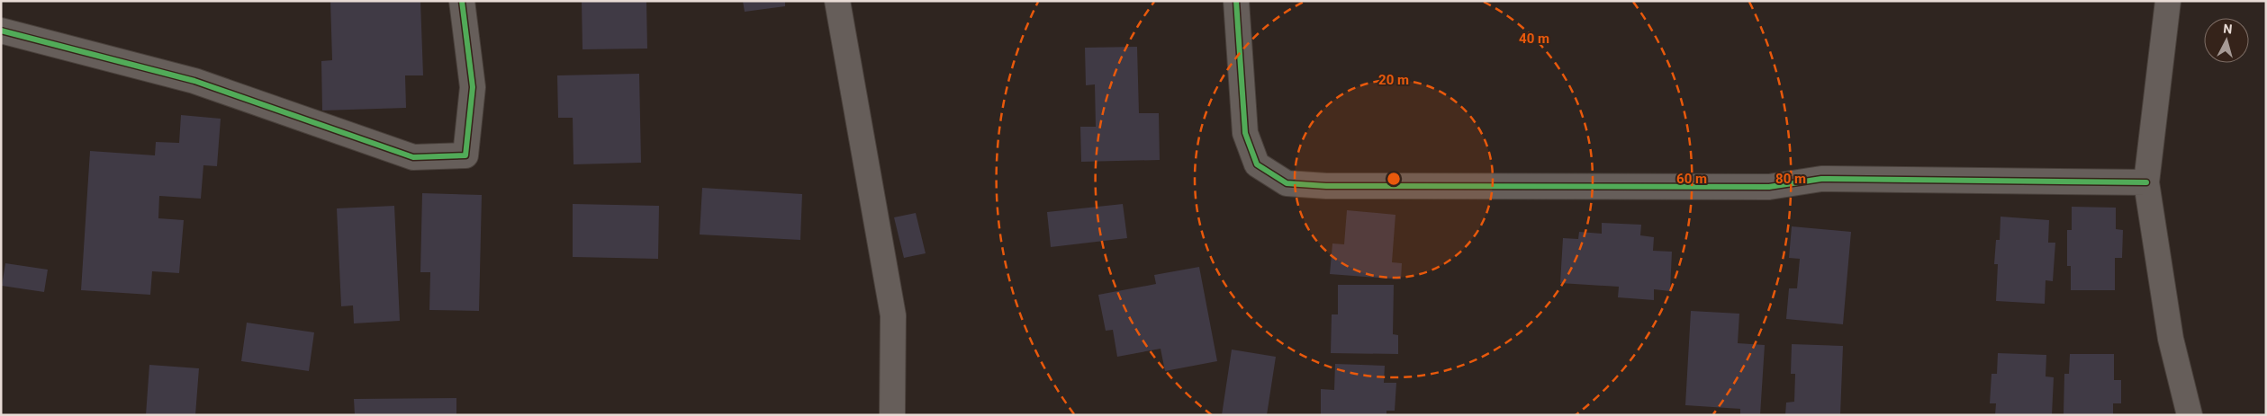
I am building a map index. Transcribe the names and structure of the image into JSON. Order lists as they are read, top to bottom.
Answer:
{
  "north": "top",
  "rings": [
    "40 m",
    "20 m",
    "60 m",
    "80 m"
  ]
}
